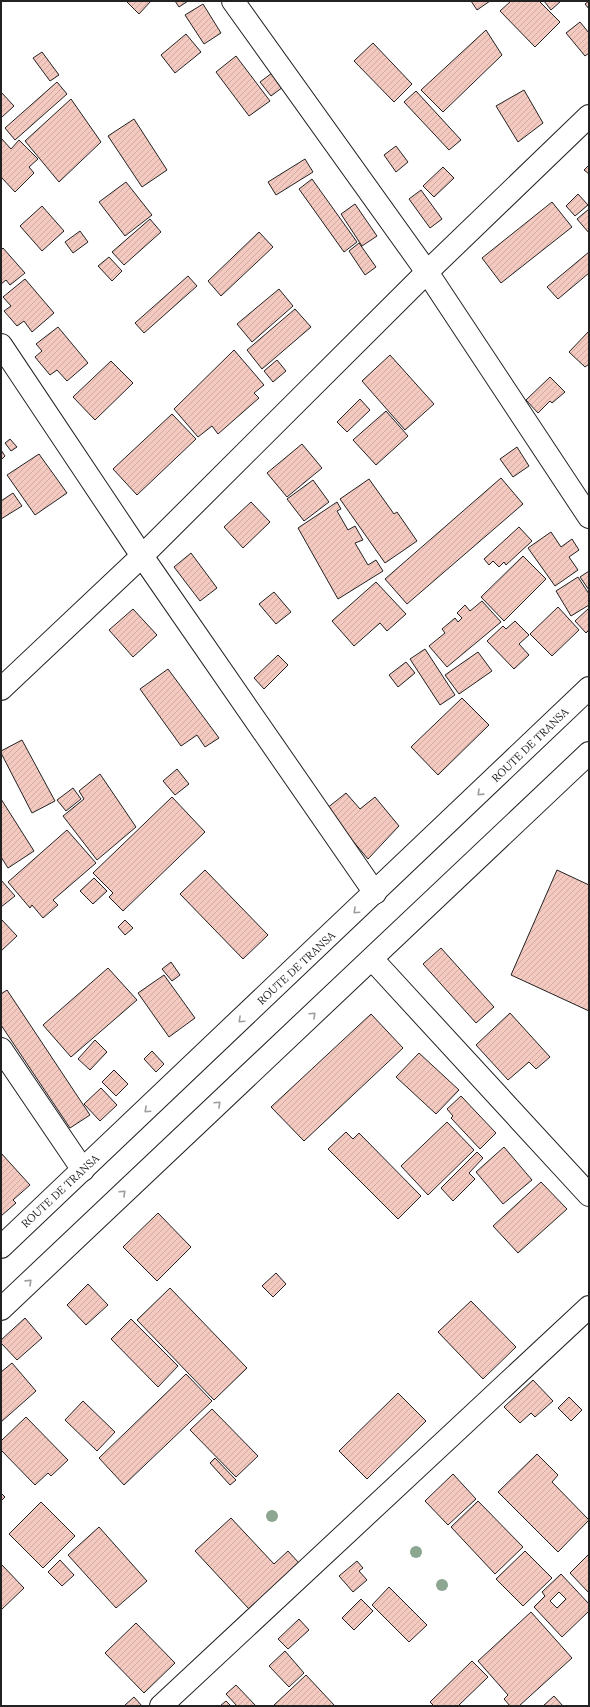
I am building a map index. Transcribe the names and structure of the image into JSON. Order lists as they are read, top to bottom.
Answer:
{
  "streets": {
    "street": ["ROUTE DE TRANSA"]
  }
}
